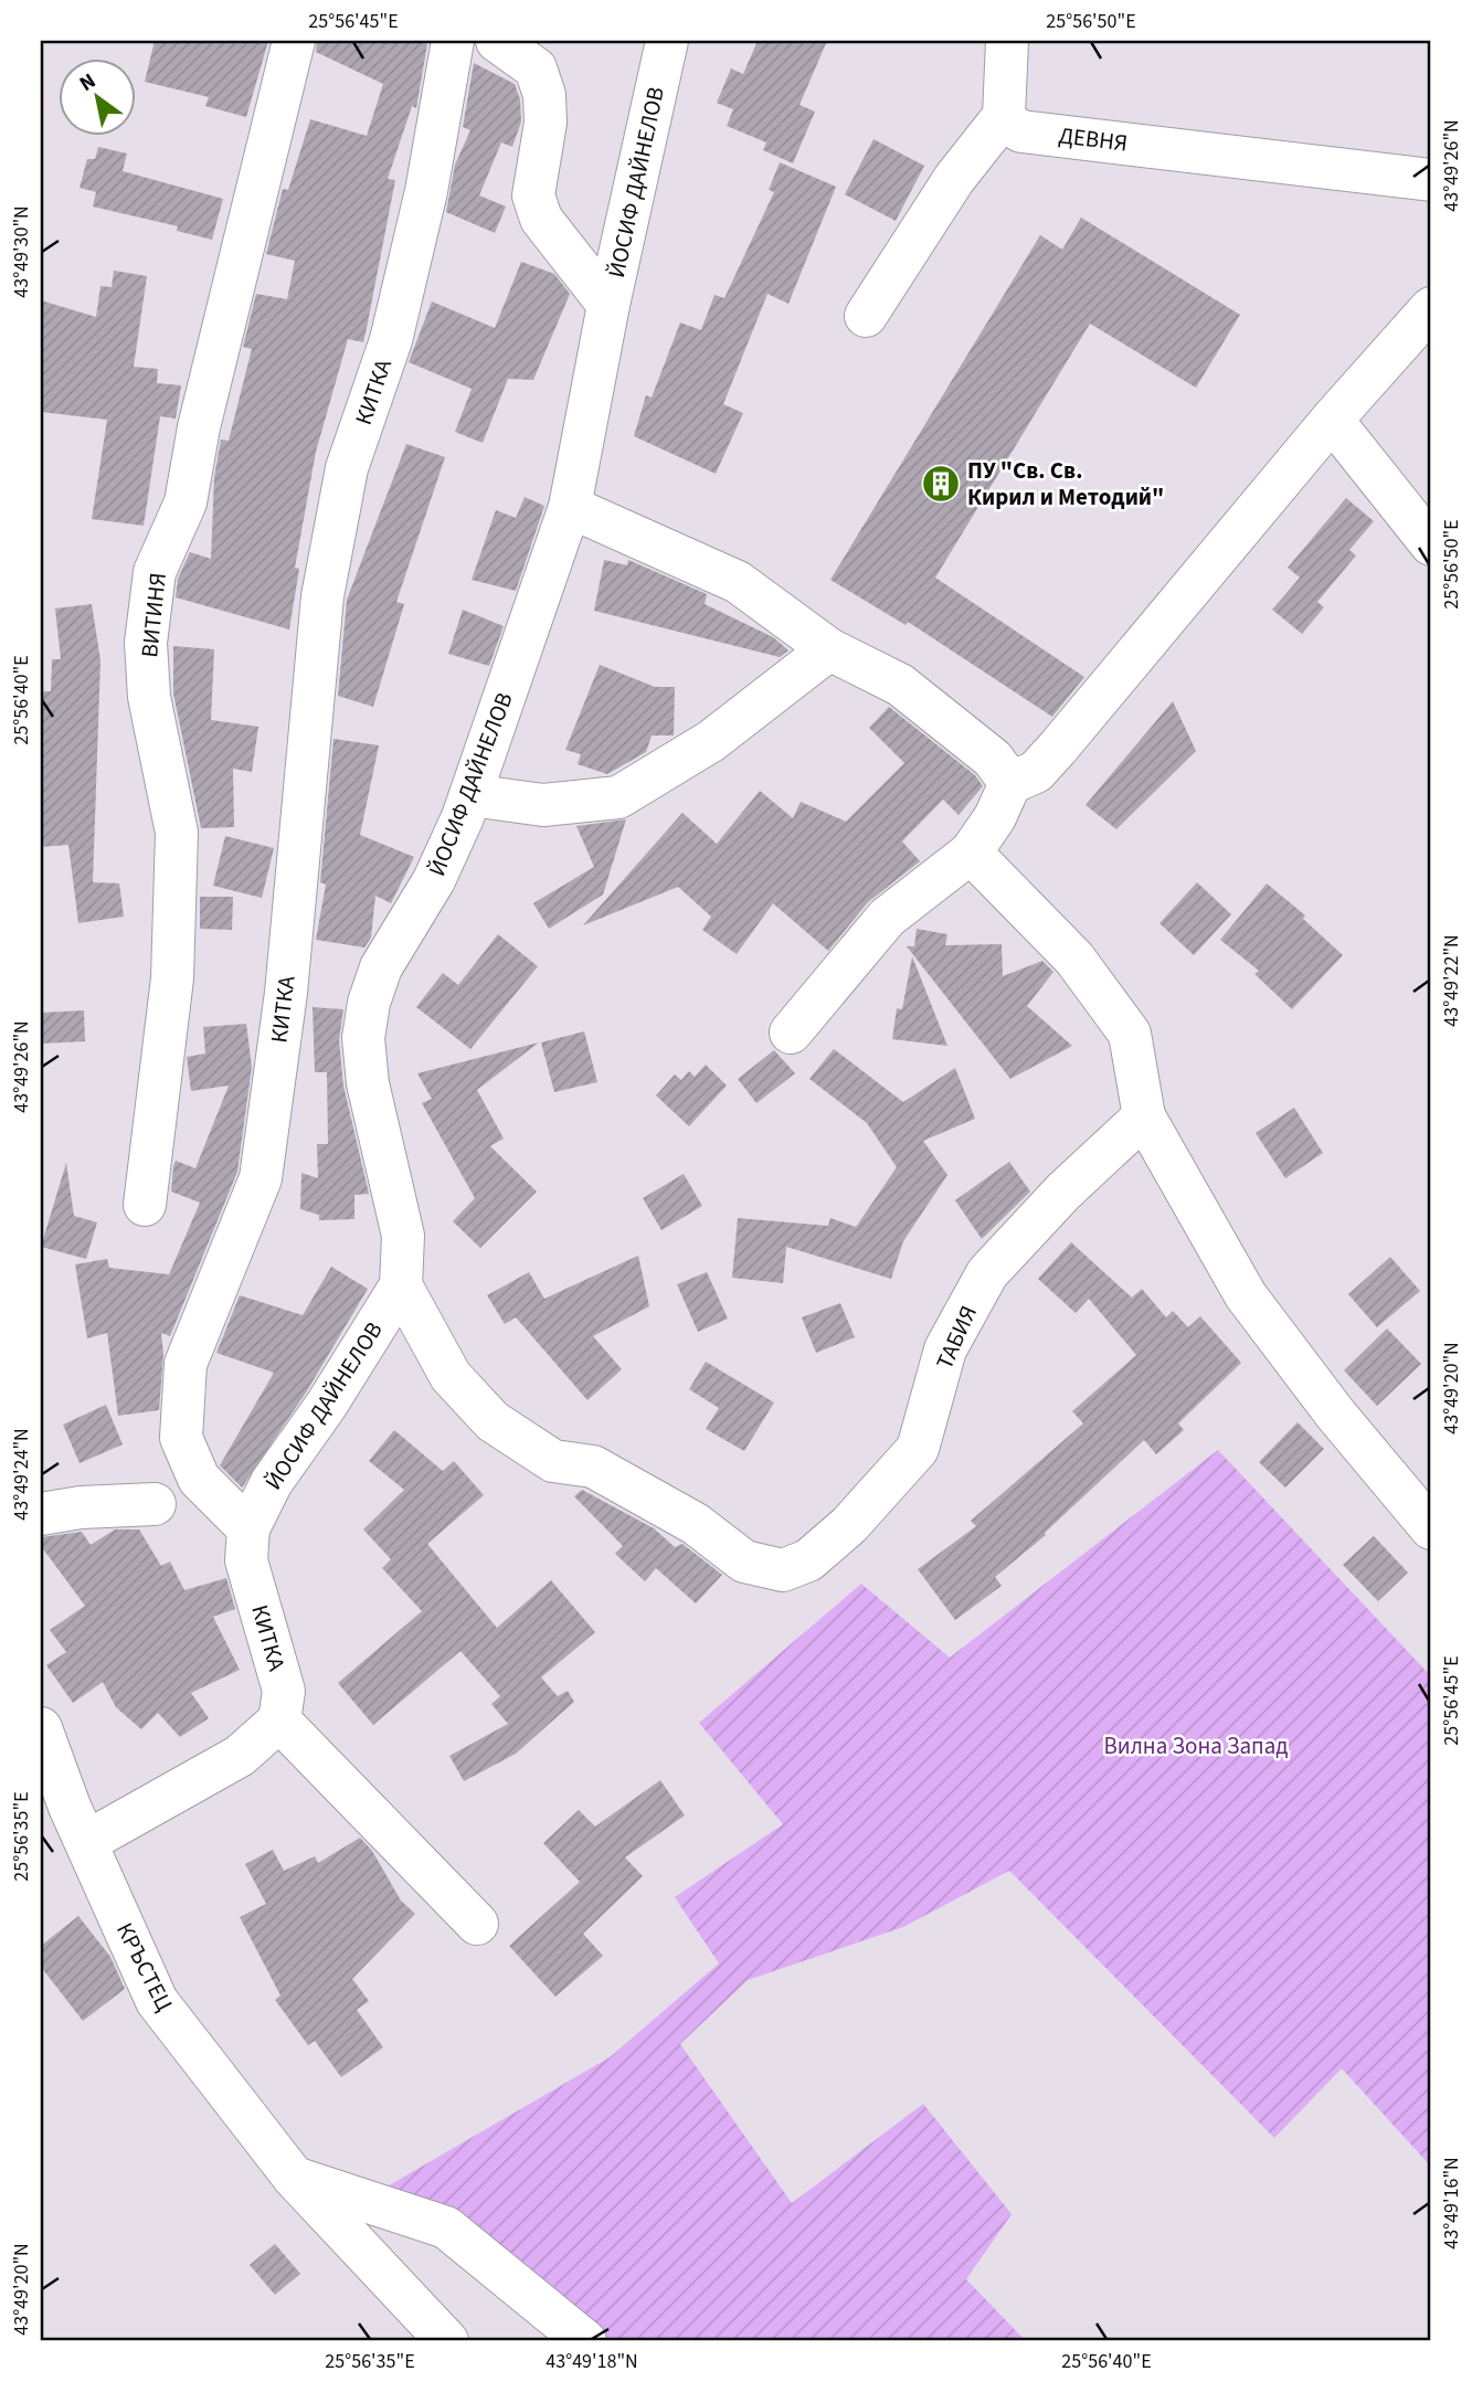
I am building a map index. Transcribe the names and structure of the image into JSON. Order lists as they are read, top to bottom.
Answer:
{
  "streets": {
    "street": [
      "ДЕВНЯ",
      "ЙОСИФ ДАЙНЕЛОВ",
      "КИТКА",
      "ВИТИНЯ",
      "ТАБИЯ",
      "КРЪСТЕЦ"
    ]
  },
  "crossings": [
    ["ЙОСИФ ДАЙНЕЛОВ", "КИТКА"],
    ["ЙОСИФ ДАЙНЕЛОВ", "ТАБИЯ"]
  ],
  "parks": ["Вилна Зона Запад"],
  "places": {
    "building": ["ПУ \"Св. Св. Кирил и Методий\""]
  },
  "north": "top left",
  "coordinates": [
    "25°56'45\"E",
    "25°56'50\"E",
    "43°49'26\"N",
    "43°49'30\"N",
    "25°56'40\"E",
    "43°49'22\"N",
    "43°49'20\"N",
    "43°49'24\"N",
    "25°56'35\"E",
    "43°49'16\"N",
    "43°49'18\"N"
  ]
}
